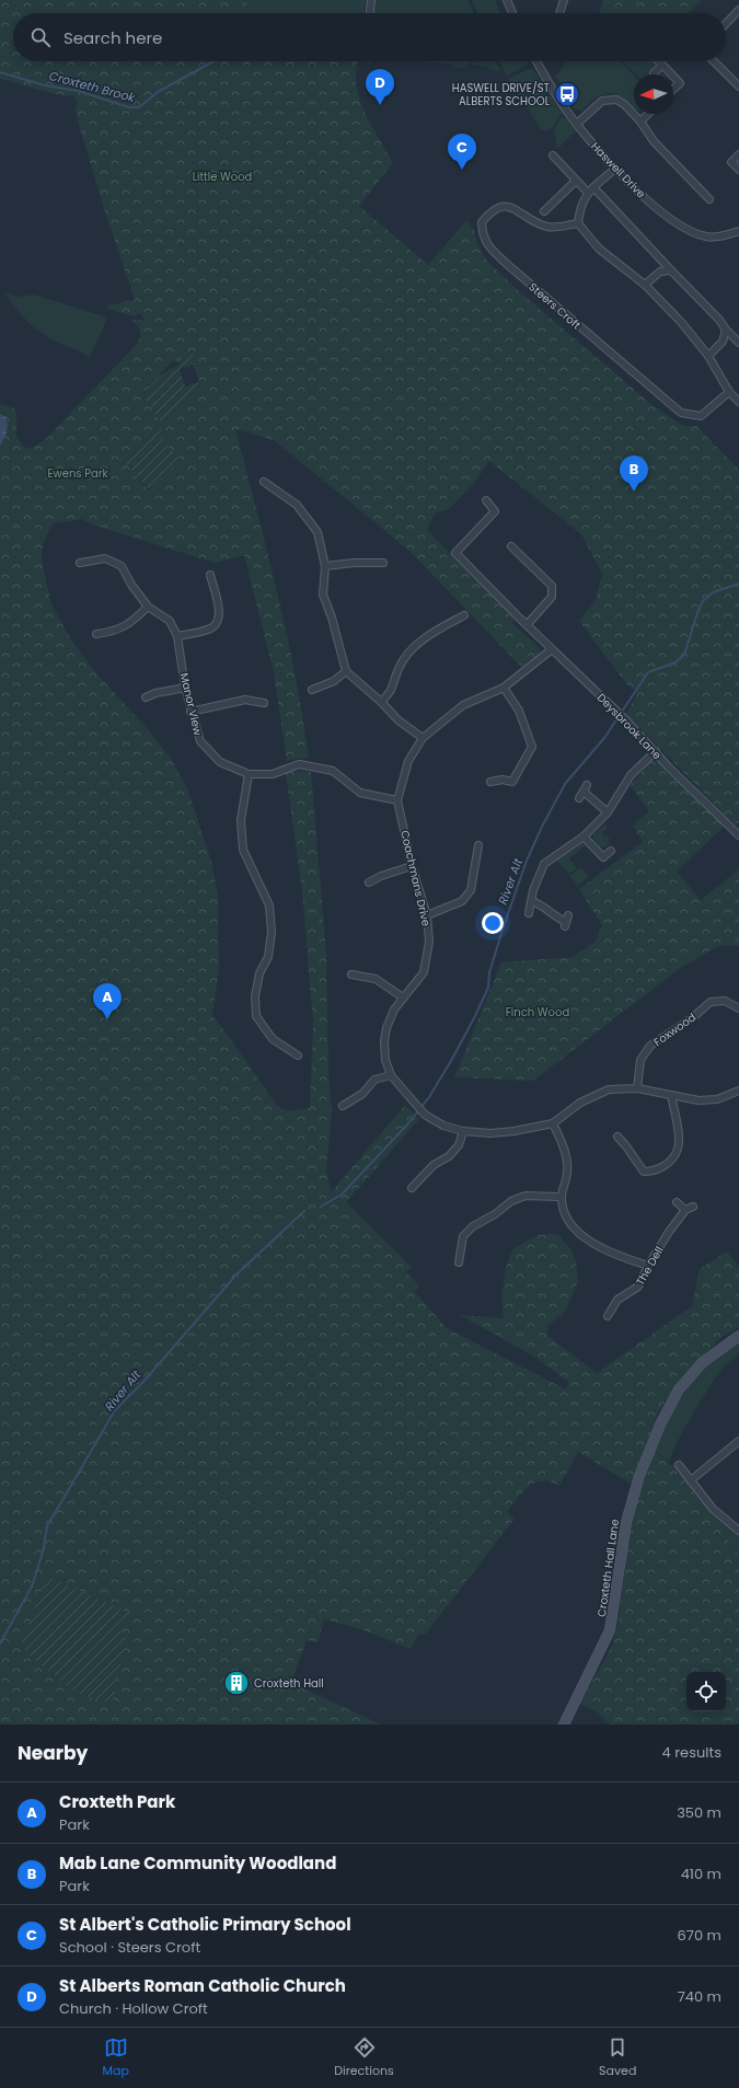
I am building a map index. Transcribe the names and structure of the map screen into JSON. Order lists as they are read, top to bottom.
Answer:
{
  "streets": {
    "street": [
      "Haswell Drive",
      "Steers Croft",
      "Manor View",
      "Deysbrook Lane",
      "Coachmans Drive",
      "Foxwood",
      "The Dell",
      "Croxteth Hall Lane"
    ]
  },
  "crossings": [
    ["Manor View", "Coachmans Drive"],
    ["Deysbrook Lane", "Coachmans Drive"],
    ["Coachmans Drive", "Foxwood"]
  ],
  "water": ["Croxteth Brook", "River Alt"],
  "parks": ["Little Wood", "Ewens Park", "Finch Wood"],
  "places": {
    "bus stop": ["HASWELL DRIVE/ST ALBERTS SCHOOL"],
    "building": ["Croxteth Hall"]
  },
  "north": "left",
  "page": {
    "search": "Search here",
    "pins": [
      "D",
      "C",
      "B",
      "A"
    ],
    "heading": ["Nearby", "4 results"],
    "list": [
      {
        "mark": "A",
        "name": "Croxteth Park",
        "note": "Park",
        "value": "350 m"
      },
      {
        "mark": "B",
        "name": "Mab Lane Community Woodland",
        "note": "Park",
        "value": "410 m"
      },
      {
        "mark": "C",
        "name": "St Albert's Catholic Primary School",
        "note": "School · Steers Croft",
        "value": "670 m"
      },
      {
        "mark": "D",
        "name": "St Alberts Roman Catholic Church",
        "note": "Church · Hollow Croft",
        "value": "740 m"
      }
    ],
    "nav": ["Map", "Directions", "Saved"]
  }
}
